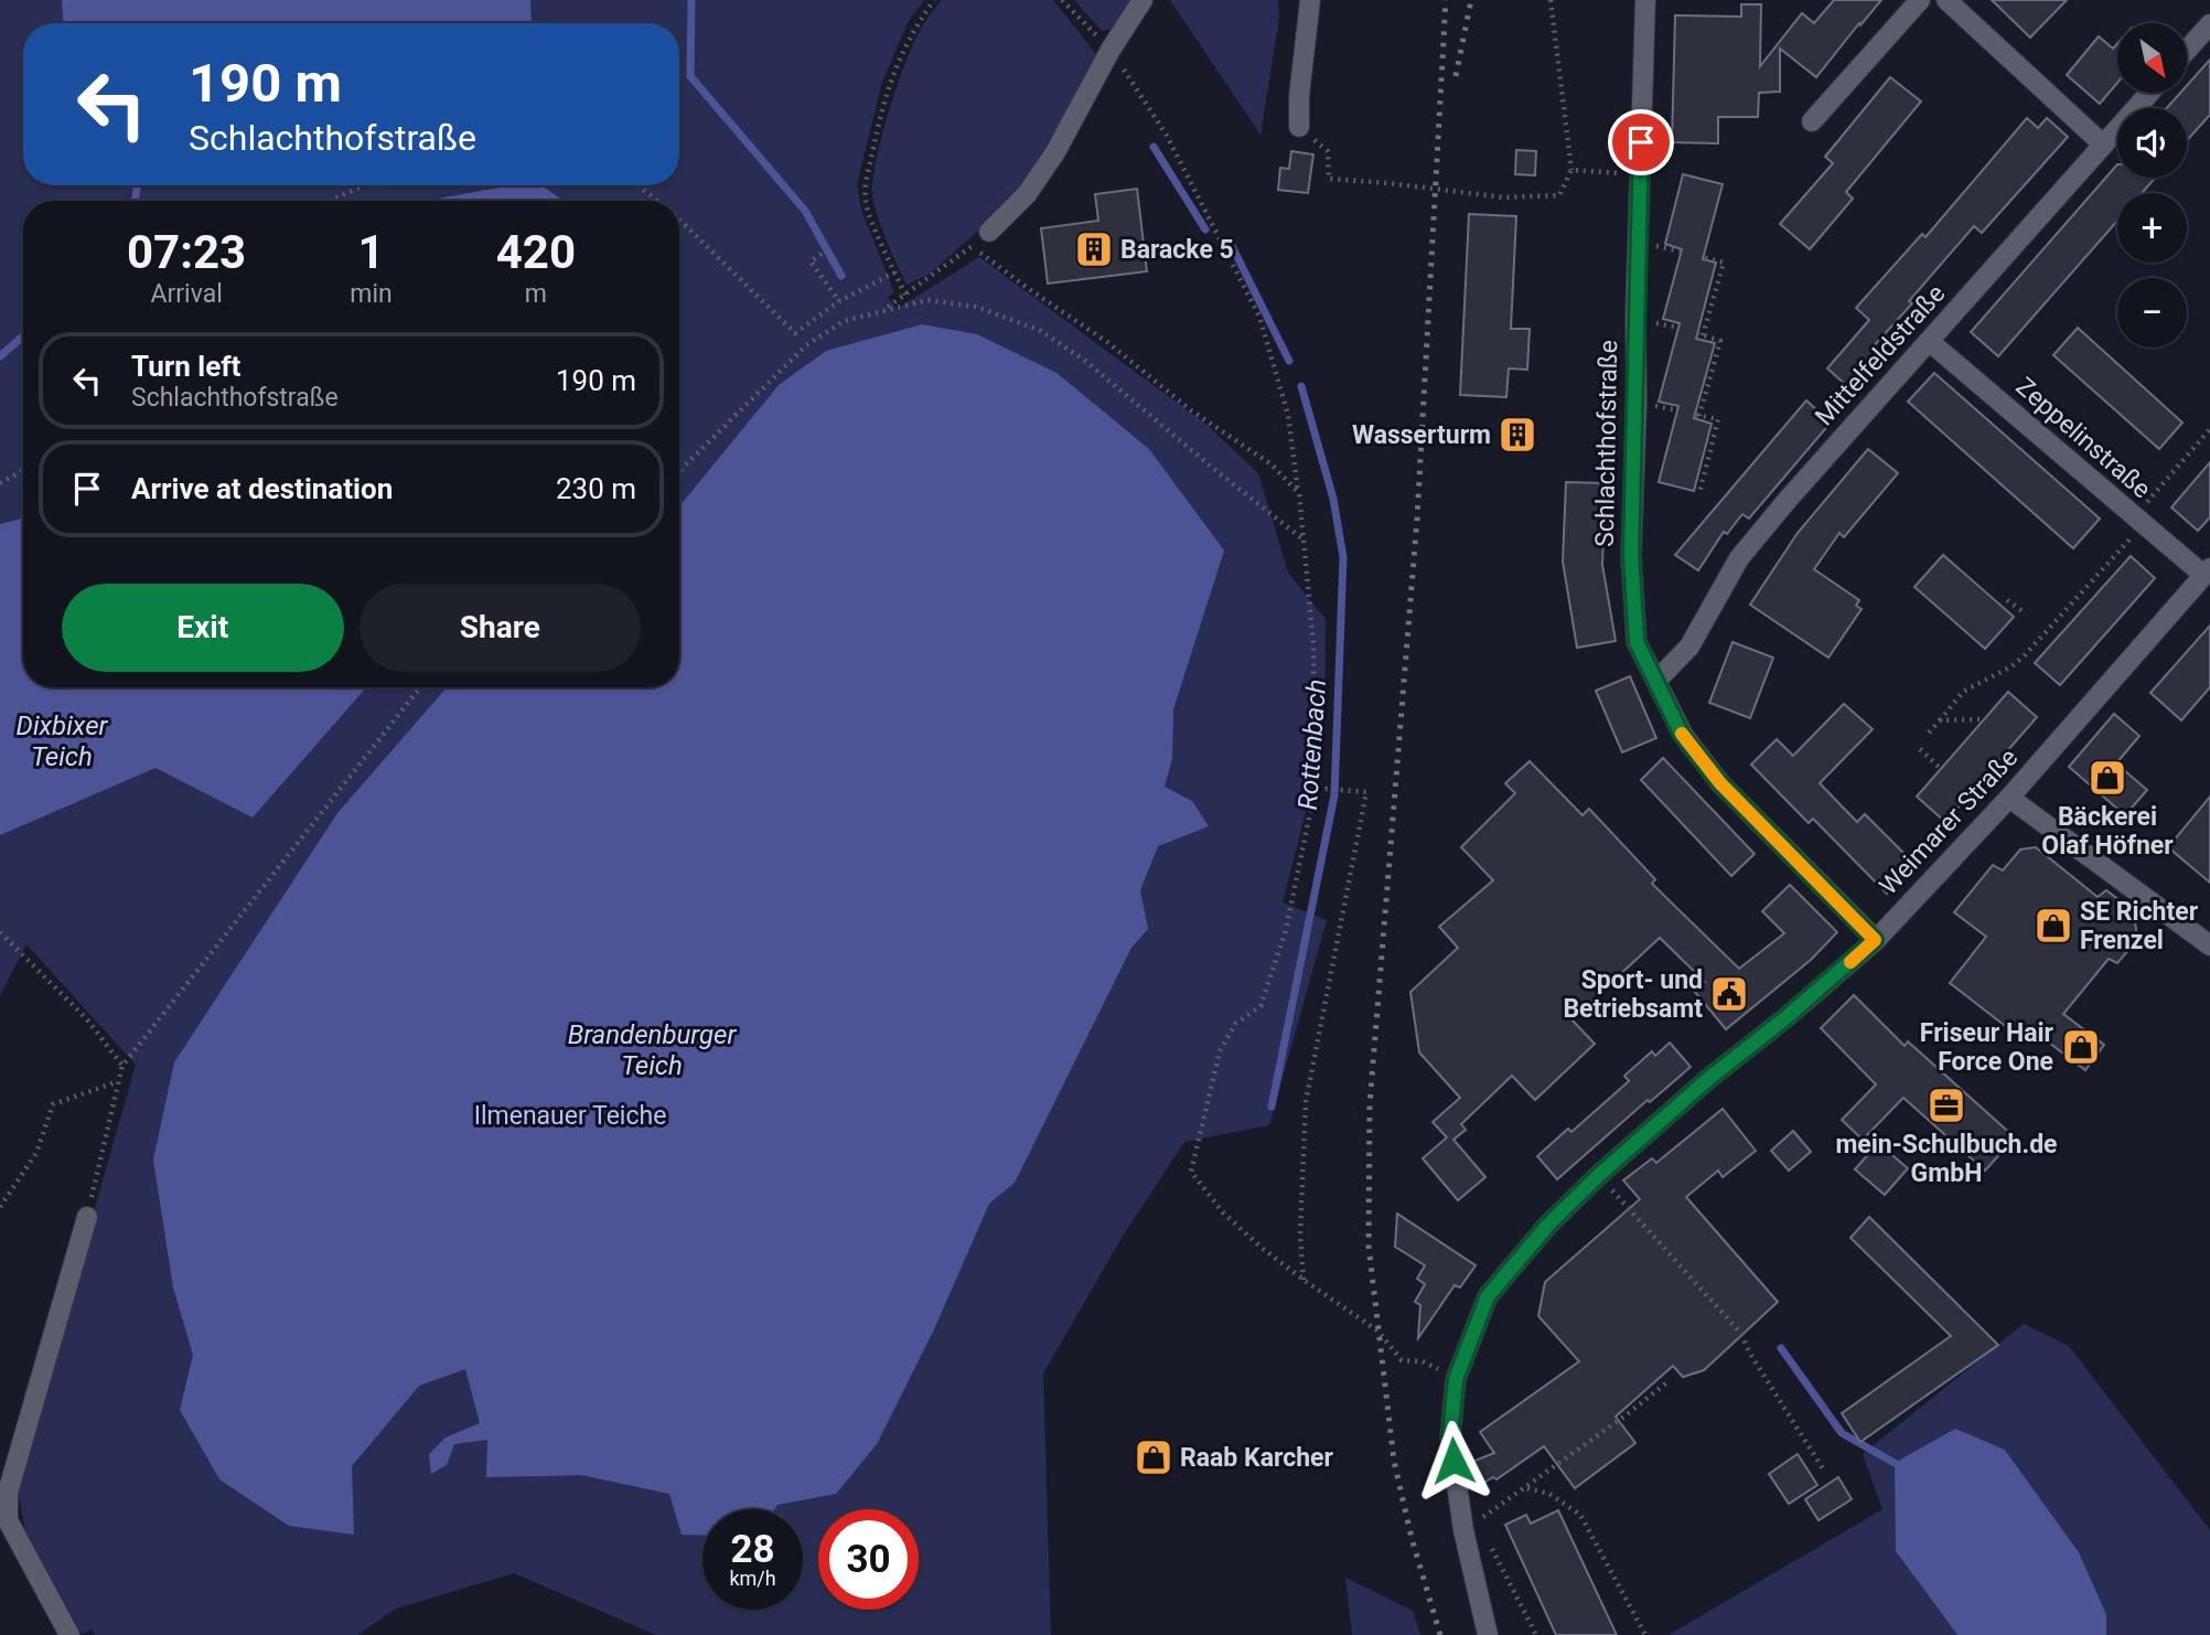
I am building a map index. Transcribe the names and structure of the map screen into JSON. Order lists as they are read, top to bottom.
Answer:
{
  "streets": {
    "street": [
      "Mittelfeldstraße",
      "Zeppelinstraße",
      "Schlachthofstraße",
      "Weimarer Straße"
    ]
  },
  "crossings": [
    ["Mittelfeldstraße", "Zeppelinstraße"],
    ["Mittelfeldstraße", "Schlachthofstraße"],
    ["Zeppelinstraße", "Weimarer Straße"],
    ["Schlachthofstraße", "Weimarer Straße"]
  ],
  "water": ["Dixbixer Teich", "Rottenbach", "Brandenburger Teich"],
  "parks": ["Ilmenauer Teiche"],
  "places": {
    "building": ["Baracke 5", "Wasserturm"],
    "shop": [
      "Bäckerei Olaf Höfner",
      "SE Richter Frenzel",
      "Friseur Hair Force One",
      "Raab Karcher"
    ],
    "public building": ["Sport- und Betriebsamt"],
    "office": ["mein-Schulbuch.de GmbH"]
  },
  "north": "bottom right",
  "page": {
    "map_buttons": ["+", "−"],
    "turn": ["190 m", "Schlachthofstraße"],
    "eta": [
      "07:23",
      "Arrival",
      "1",
      "min",
      "420",
      "m"
    ],
    "list": [
      {
        "name": "Turn left",
        "note": "Schlachthofstraße",
        "value": "190 m"
      },
      {
        "name": "Arrive at destination",
        "value": "230 m"
      }
    ],
    "buttons": ["Exit", "Share"],
    "speed": "28 km/h",
    "limit": "30"
  }
}
